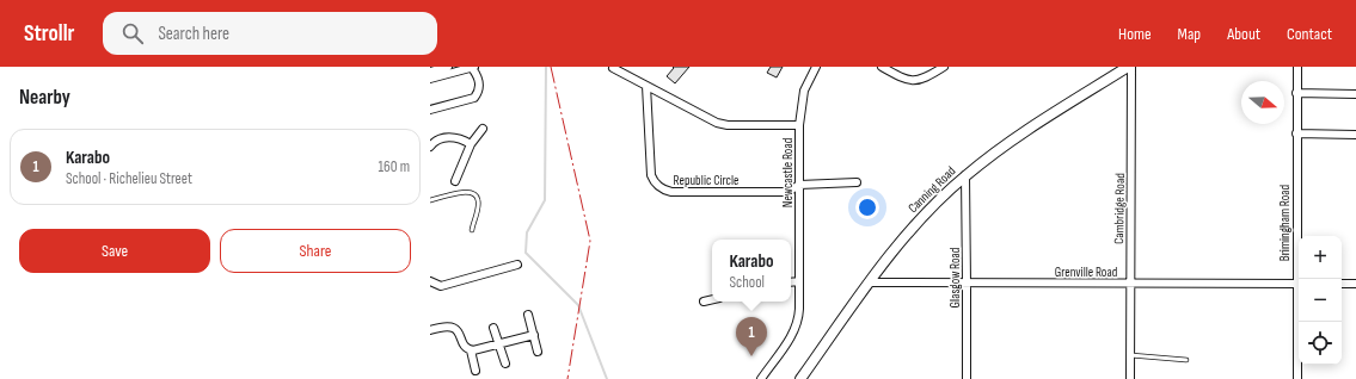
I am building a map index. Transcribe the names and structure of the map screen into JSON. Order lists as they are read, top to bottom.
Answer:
{
  "streets": {
    "main road": ["Canning Road"],
    "street": [
      "Newcastle Road",
      "Republic Circle",
      "Cambridge Road",
      "Brimingham Road",
      "Grenville Road",
      "Glasgow Road"
    ]
  },
  "crossings": [
    ["Newcastle Road", "Republic Circle"],
    ["Canning Road", "Cambridge Road"],
    ["Canning Road", "Grenville Road"],
    ["Canning Road", "Glasgow Road"],
    ["Cambridge Road", "Grenville Road"],
    ["Grenville Road", "Glasgow Road"]
  ],
  "north": "right",
  "page": {
    "header": "Strollr",
    "search": "Search here",
    "nav": [
      "Home",
      "Map",
      "About",
      "Contact"
    ],
    "heading": "Nearby",
    "list": [
      {
        "mark": "1",
        "name": "Karabo",
        "note": "School · Richelieu Street",
        "value": "160 m"
      }
    ],
    "buttons": ["Save", "Share"],
    "map_buttons": ["+", "−"],
    "popup": ["Karabo", "School"],
    "pins": "1"
  }
}
